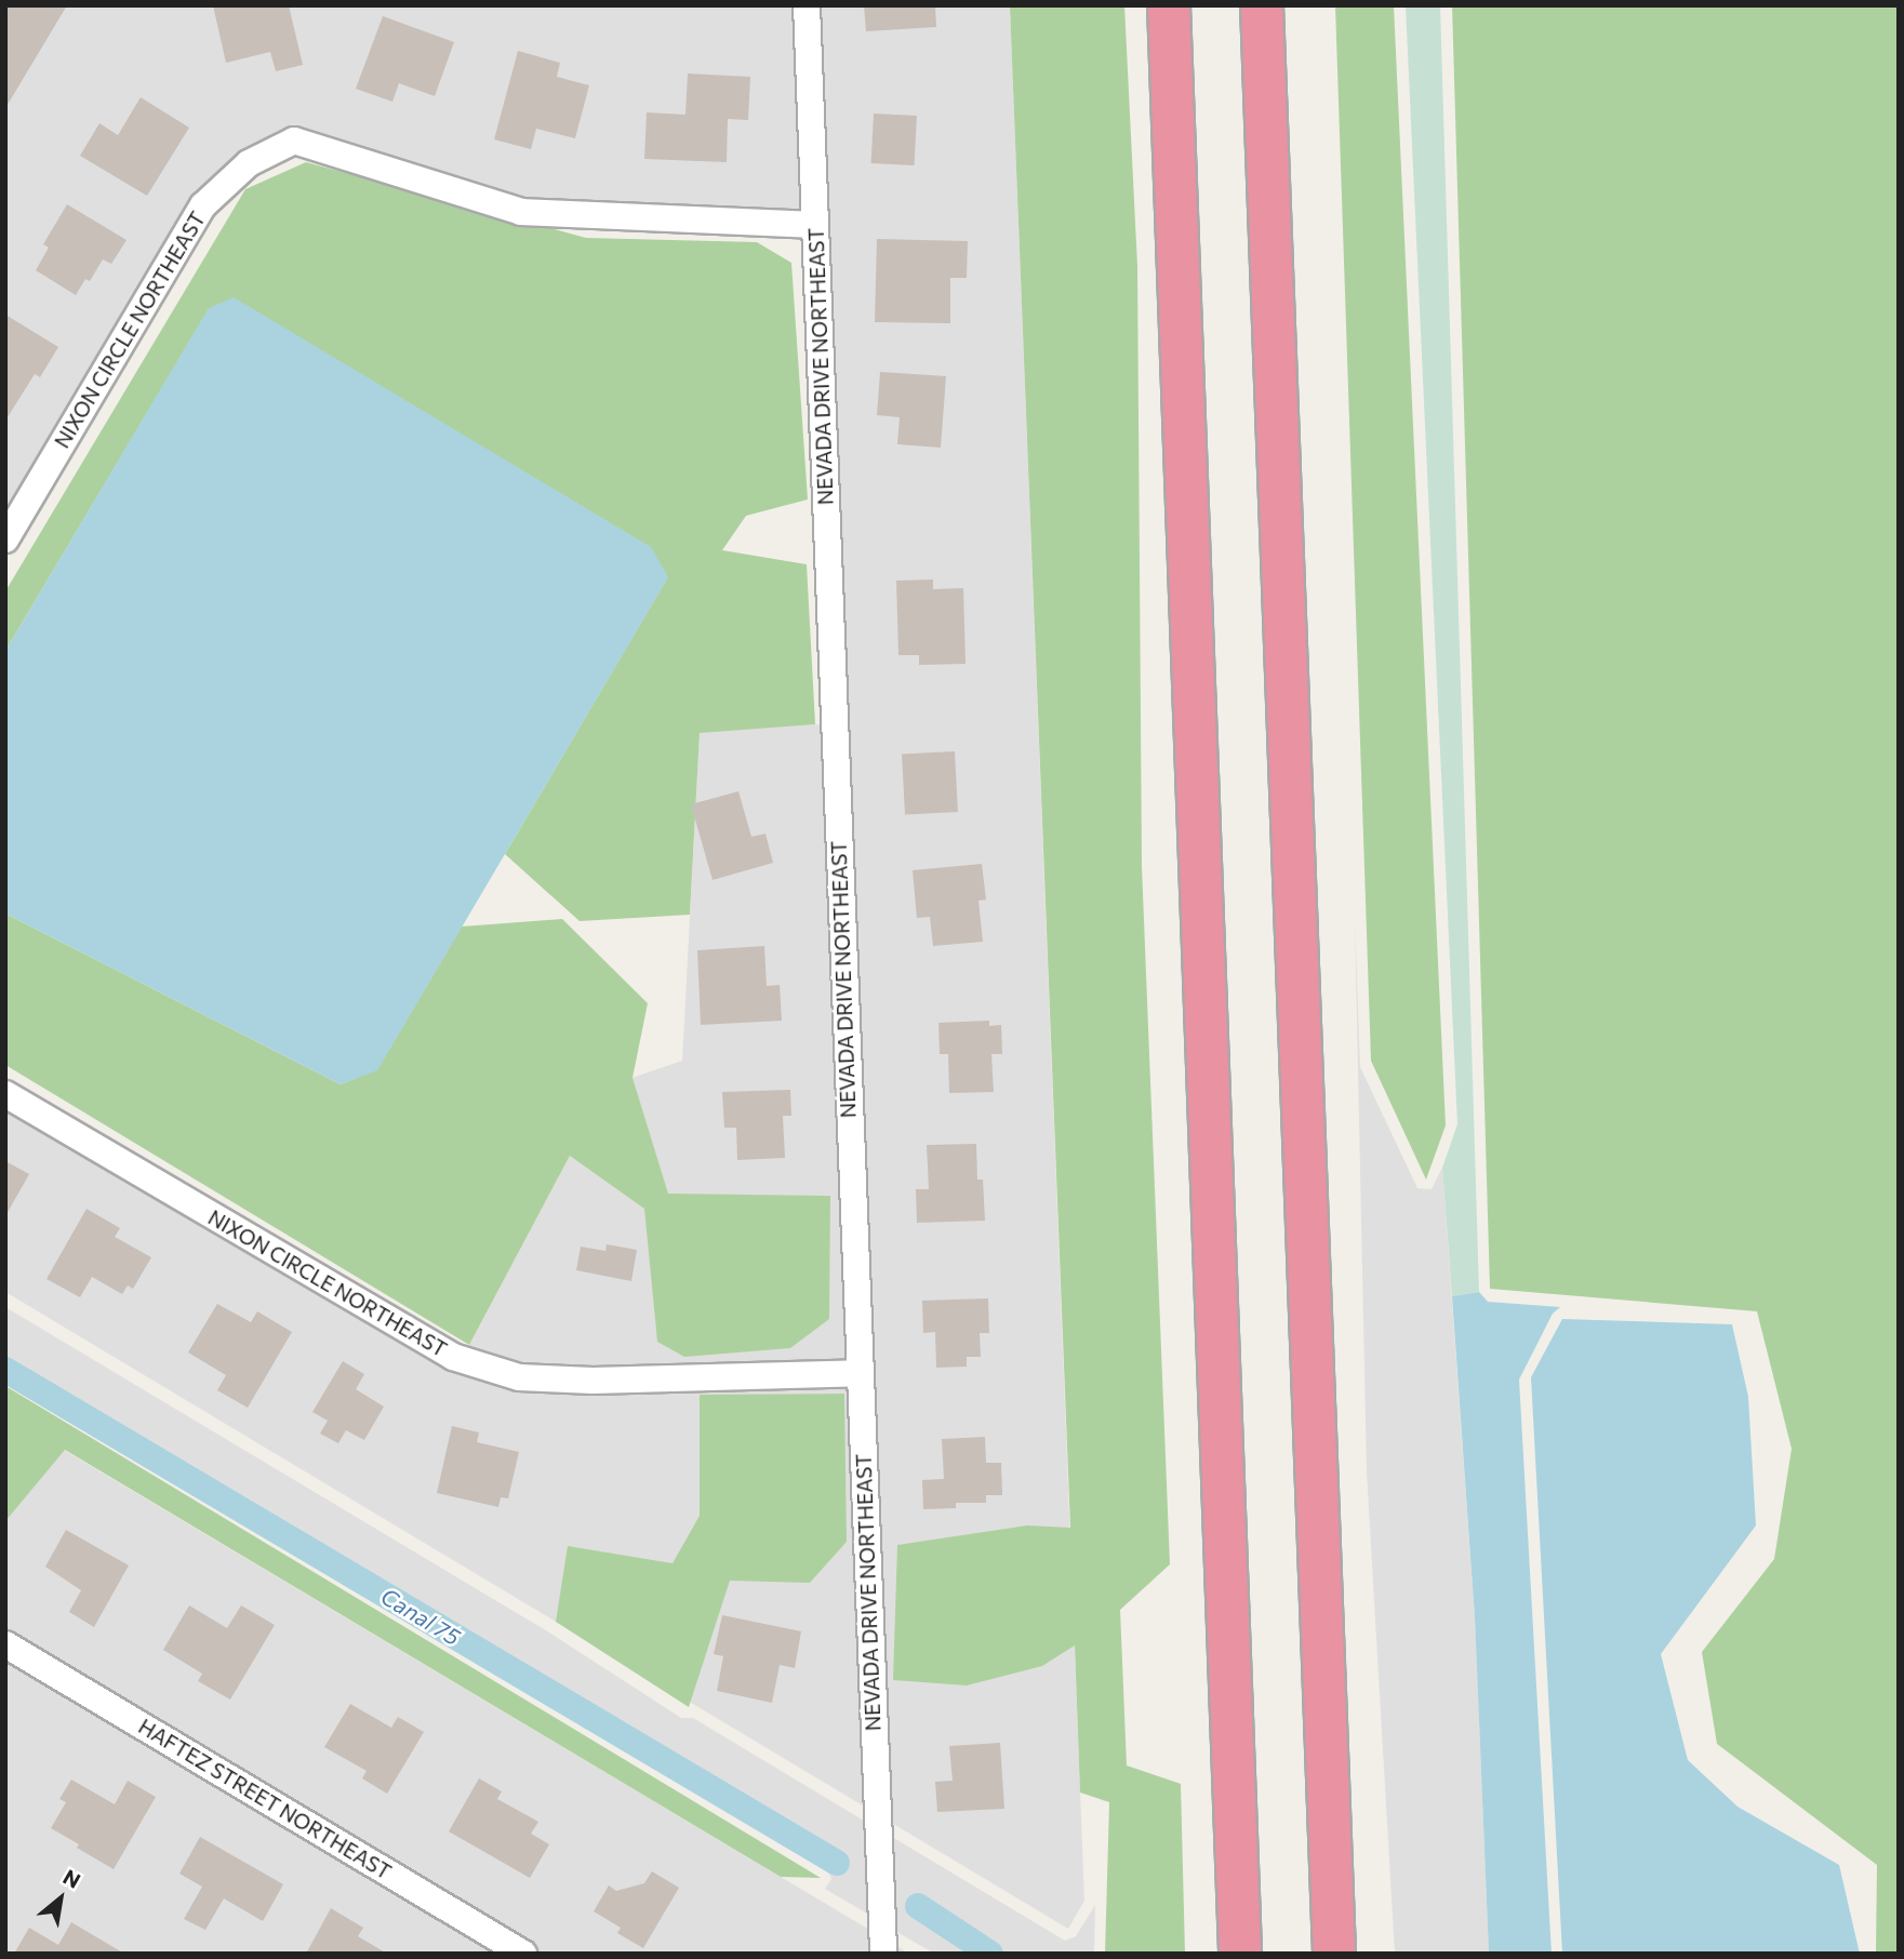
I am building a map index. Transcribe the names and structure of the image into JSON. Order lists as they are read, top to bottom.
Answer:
{
  "streets": {
    "street": ["NIXON CIRCLE NORTHEAST", "NEVADA DRIVE NORTHEAST", "HAFTEZ STREET NORTHEAST"]
  },
  "crossings": [
    ["NIXON CIRCLE NORTHEAST", "NEVADA DRIVE NORTHEAST"]
  ],
  "water": ["Canal 75"],
  "north": "top right"
}
